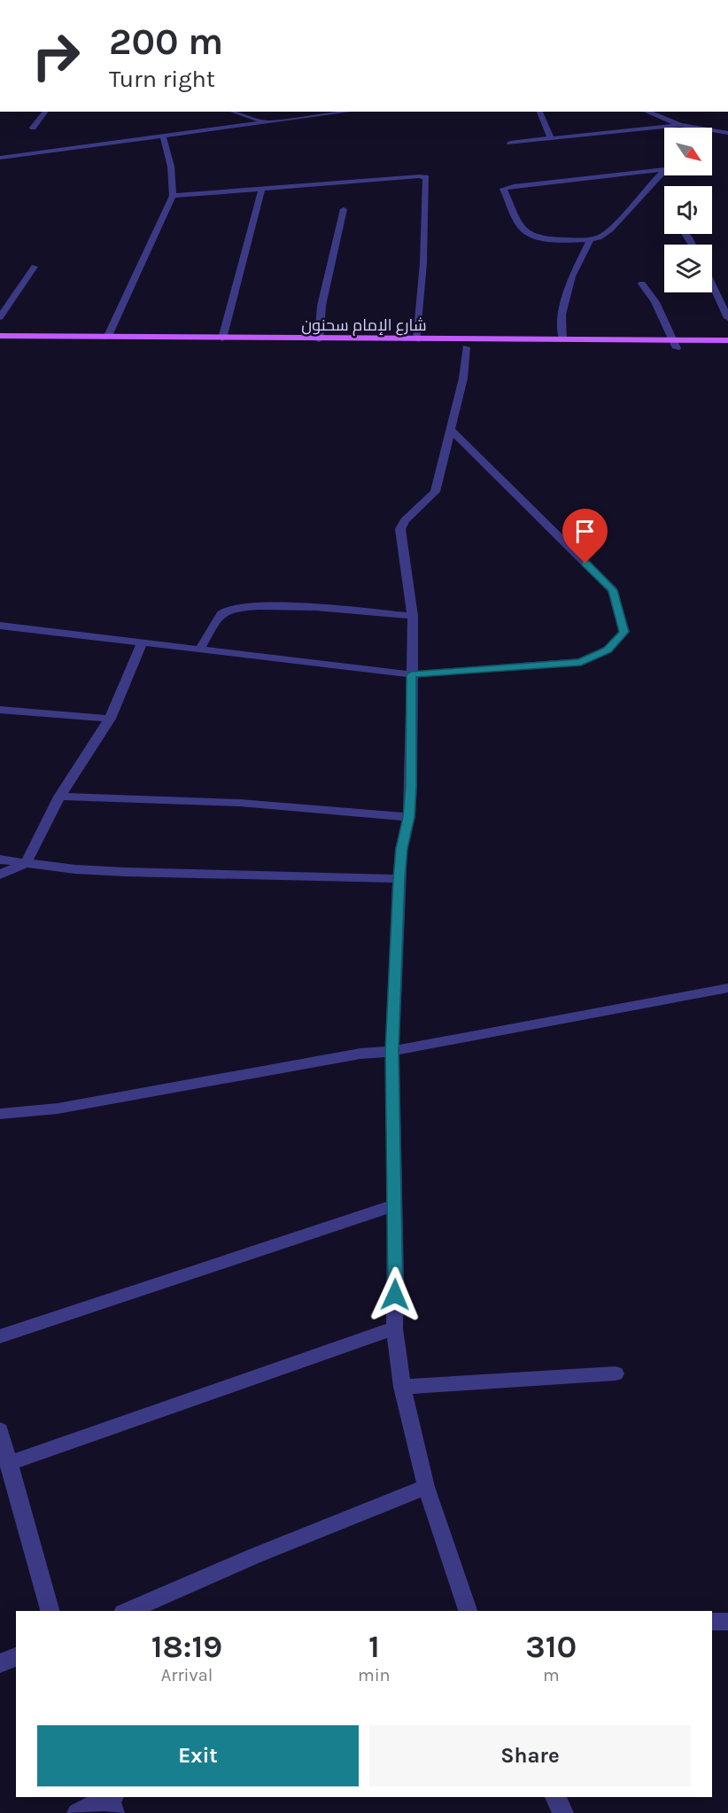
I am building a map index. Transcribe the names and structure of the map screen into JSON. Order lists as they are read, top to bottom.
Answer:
{
  "streets": {
    "main road": ["شارع الإمام سحنون"]
  },
  "north": "bottom right",
  "page": {
    "turn": ["200 m", "Turn right"],
    "eta": [
      "18:19",
      "Arrival",
      "1",
      "min",
      "310",
      "m"
    ],
    "buttons": ["Exit", "Share"]
  }
}
